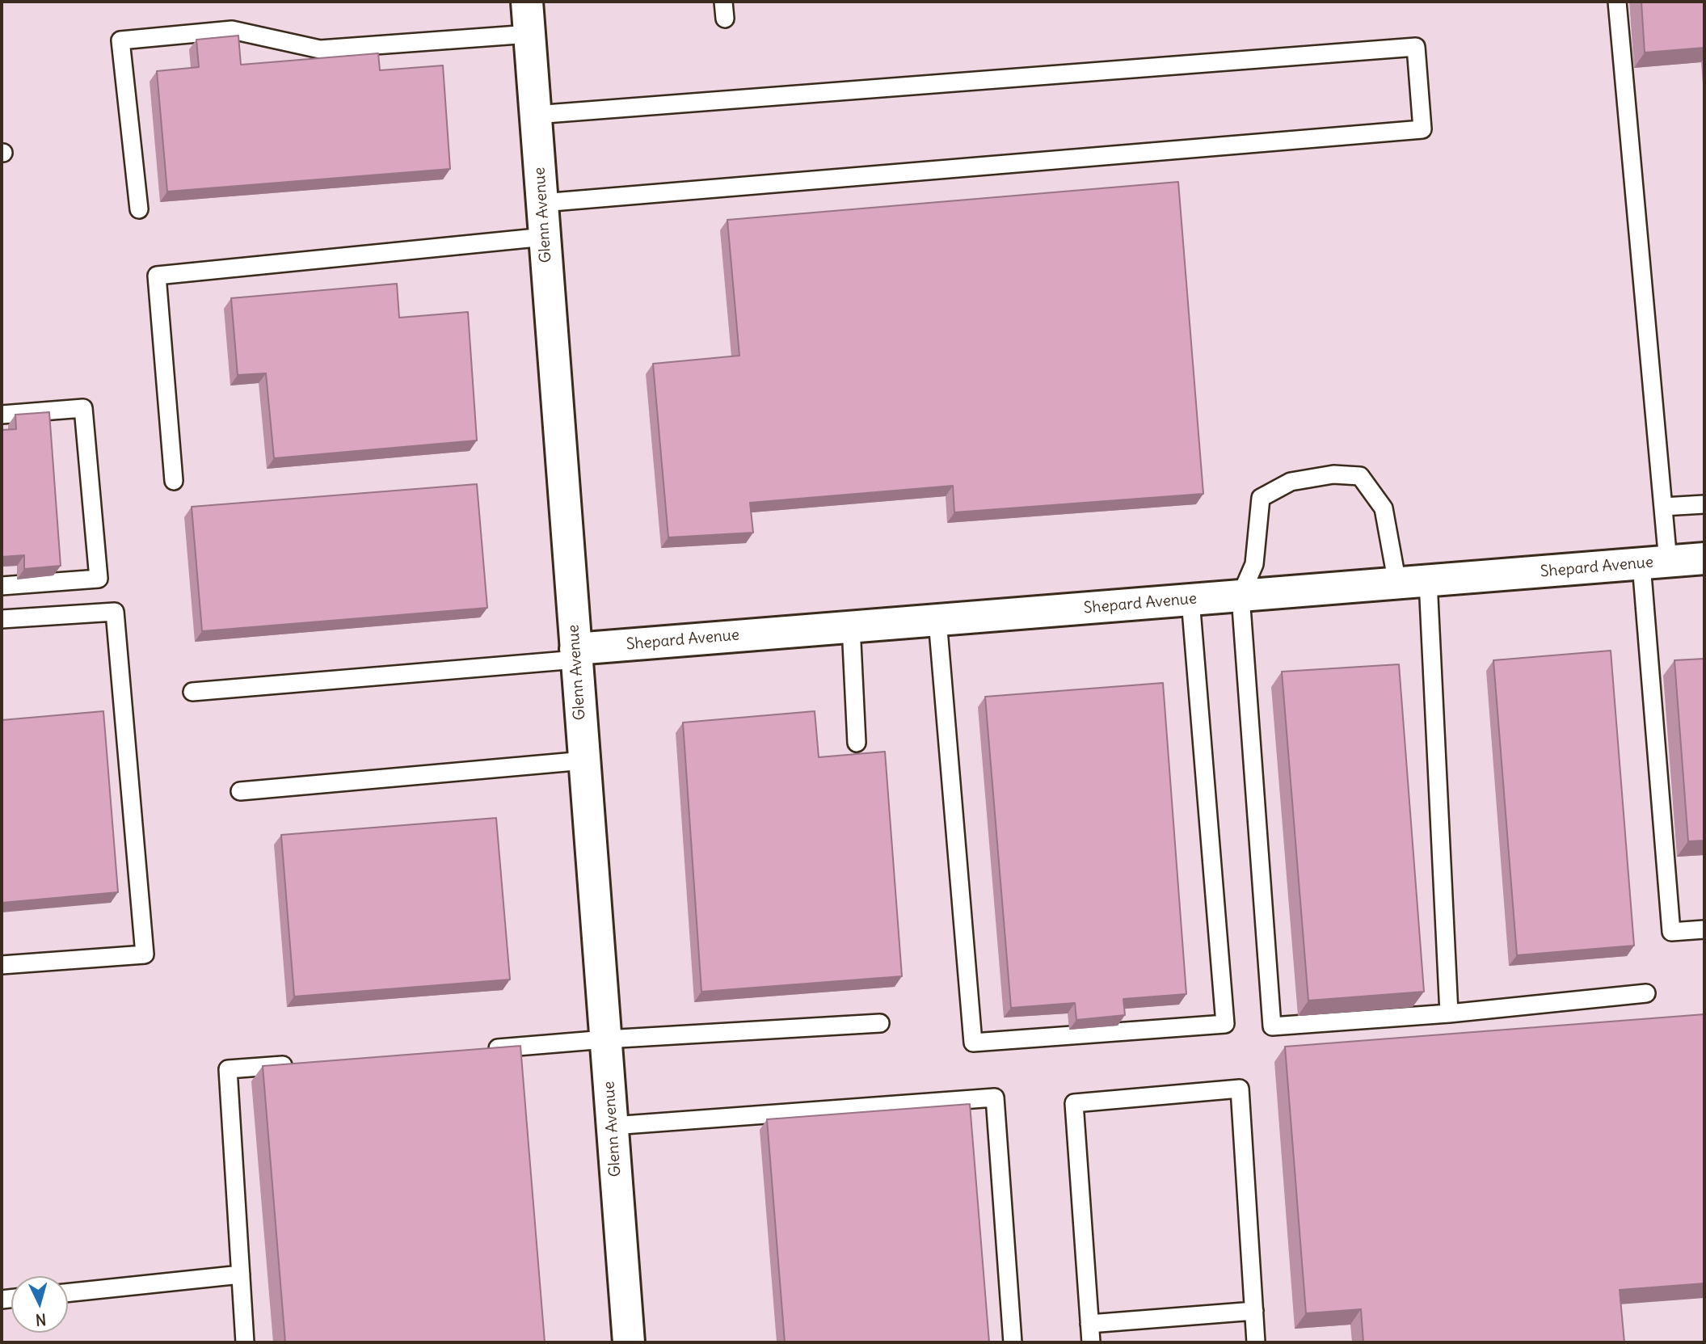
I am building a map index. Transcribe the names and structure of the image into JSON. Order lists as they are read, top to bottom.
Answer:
{
  "streets": {
    "street": ["Glenn Avenue", "Shepard Avenue"]
  },
  "crossings": [
    ["Glenn Avenue", "Shepard Avenue"]
  ],
  "north": "bottom"
}
